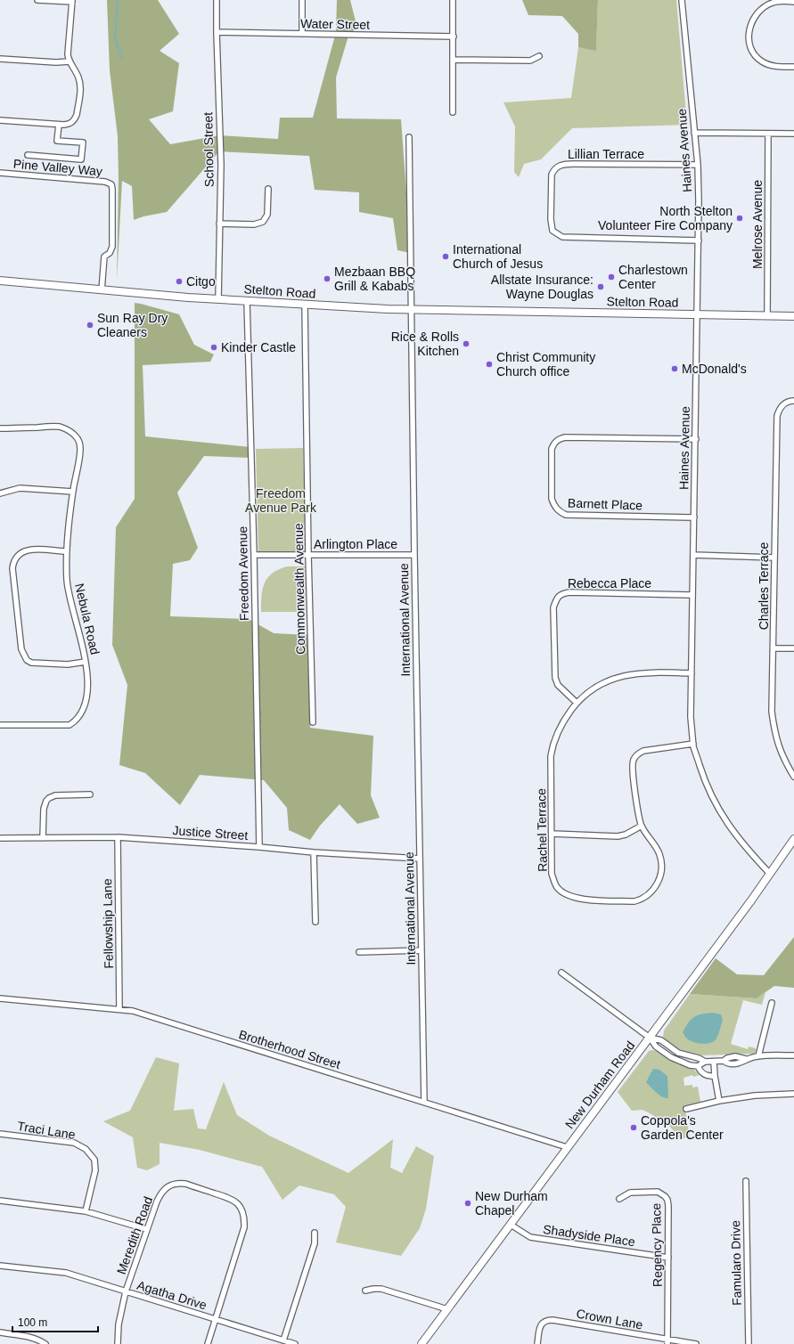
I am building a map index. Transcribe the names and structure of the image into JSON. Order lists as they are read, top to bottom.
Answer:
{
  "streets": {
    "main road": ["Stelton Road", "New Durham Road"],
    "street": [
      "Water Street",
      "School Street",
      "Haines Avenue",
      "Lillian Terrace",
      "Pine Valley Way",
      "Melrose Avenue",
      "Barnett Place",
      "Arlington Place",
      "Freedom Avenue",
      "Rebecca Place",
      "Charles Terrace",
      "Commonwealth Avenue",
      "Nebula Road",
      "International Avenue",
      "Rachel Terrace",
      "Justice Street",
      "Fellowship Lane",
      "Brotherhood Street",
      "Traci Lane",
      "Meredith Road",
      "Shadyside Place",
      "Regency Place",
      "Famularo Drive",
      "Agatha Drive",
      "Crown Lane"
    ]
  },
  "crossings": [
    ["Water Street", "School Street"],
    ["School Street", "Stelton Road"],
    ["Haines Avenue", "Lillian Terrace"],
    ["Haines Avenue", "Stelton Road"],
    ["Haines Avenue", "Barnett Place"],
    ["Haines Avenue", "Rebecca Place"],
    ["Haines Avenue", "Rachel Terrace"],
    ["Haines Avenue", "New Durham Road"],
    ["Pine Valley Way", "Stelton Road"],
    ["Melrose Avenue", "Stelton Road"],
    ["Stelton Road", "Freedom Avenue"],
    ["Stelton Road", "Commonwealth Avenue"],
    ["Stelton Road", "International Avenue"],
    ["Arlington Place", "Freedom Avenue"],
    ["Arlington Place", "Commonwealth Avenue"],
    ["Arlington Place", "International Avenue"],
    ["Freedom Avenue", "Justice Street"],
    ["Rebecca Place", "Rachel Terrace"],
    ["International Avenue", "Justice Street"],
    ["International Avenue", "Brotherhood Street"],
    ["Justice Street", "Fellowship Lane"],
    ["Fellowship Lane", "Brotherhood Street"],
    ["Brotherhood Street", "New Durham Road"],
    ["New Durham Road", "Shadyside Place"],
    ["Meredith Road", "Agatha Drive"],
    ["Shadyside Place", "Regency Place"],
    ["Regency Place", "Crown Lane"]
  ],
  "parks": ["Freedom Avenue Park"],
  "places": [
    "North Stelton Volunteer Fire Company",
    "International Church of Jesus",
    "Charlestown Center",
    "Mezbaan BBQ Grill & Kababs",
    "Citgo",
    "Allstate Insurance: Wayne Douglas",
    "Sun Ray Dry Cleaners",
    "Rice & Rolls Kitchen",
    "Kinder Castle",
    "Christ Community Church office",
    "McDonald's",
    "Coppola's Garden Center",
    "New Durham Chapel"
  ],
  "scale_bar": "100 m"
}
